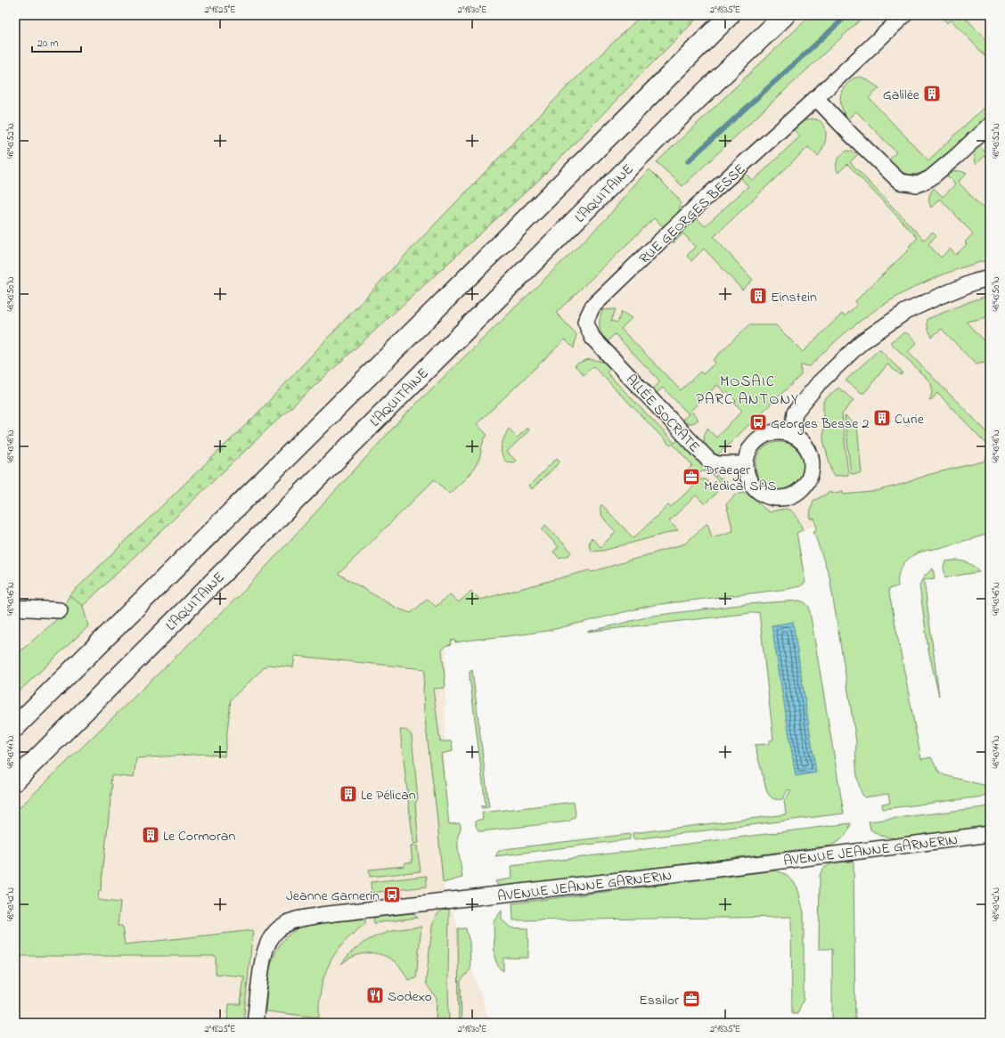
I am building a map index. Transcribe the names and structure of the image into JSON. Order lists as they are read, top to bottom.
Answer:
{
  "streets": {
    "highway": ["L'AQUITAINE"],
    "street": ["RUE GEORGES BESSE", "ALLÉE SOCRATE", "AVENUE JEANNE GARNERIN"]
  },
  "crossings": [
    ["RUE GEORGES BESSE", "ALLÉE SOCRATE"]
  ],
  "districts": ["MOSAIC PARC ANTONY"],
  "places": {
    "building": [
      "Galilée",
      "Einstein",
      "Curie",
      "Le Pélican",
      "Le Cormoran"
    ],
    "bus stop": ["Georges Besse 2", "Jeanne Garnerin"],
    "office": ["Draeger Médical SAS", "Essilor"],
    "restaurant": ["Sodexo"]
  },
  "scale_bar": "20 m",
  "coordinates": [
    "2°18'25\"E",
    "2°18'30\"E",
    "2°18'35\"E",
    "48°43'52\"N",
    "48°43'50\"N",
    "48°43'48\"N",
    "48°43'46\"N",
    "48°43'44\"N",
    "48°43'42\"N"
  ]
}
